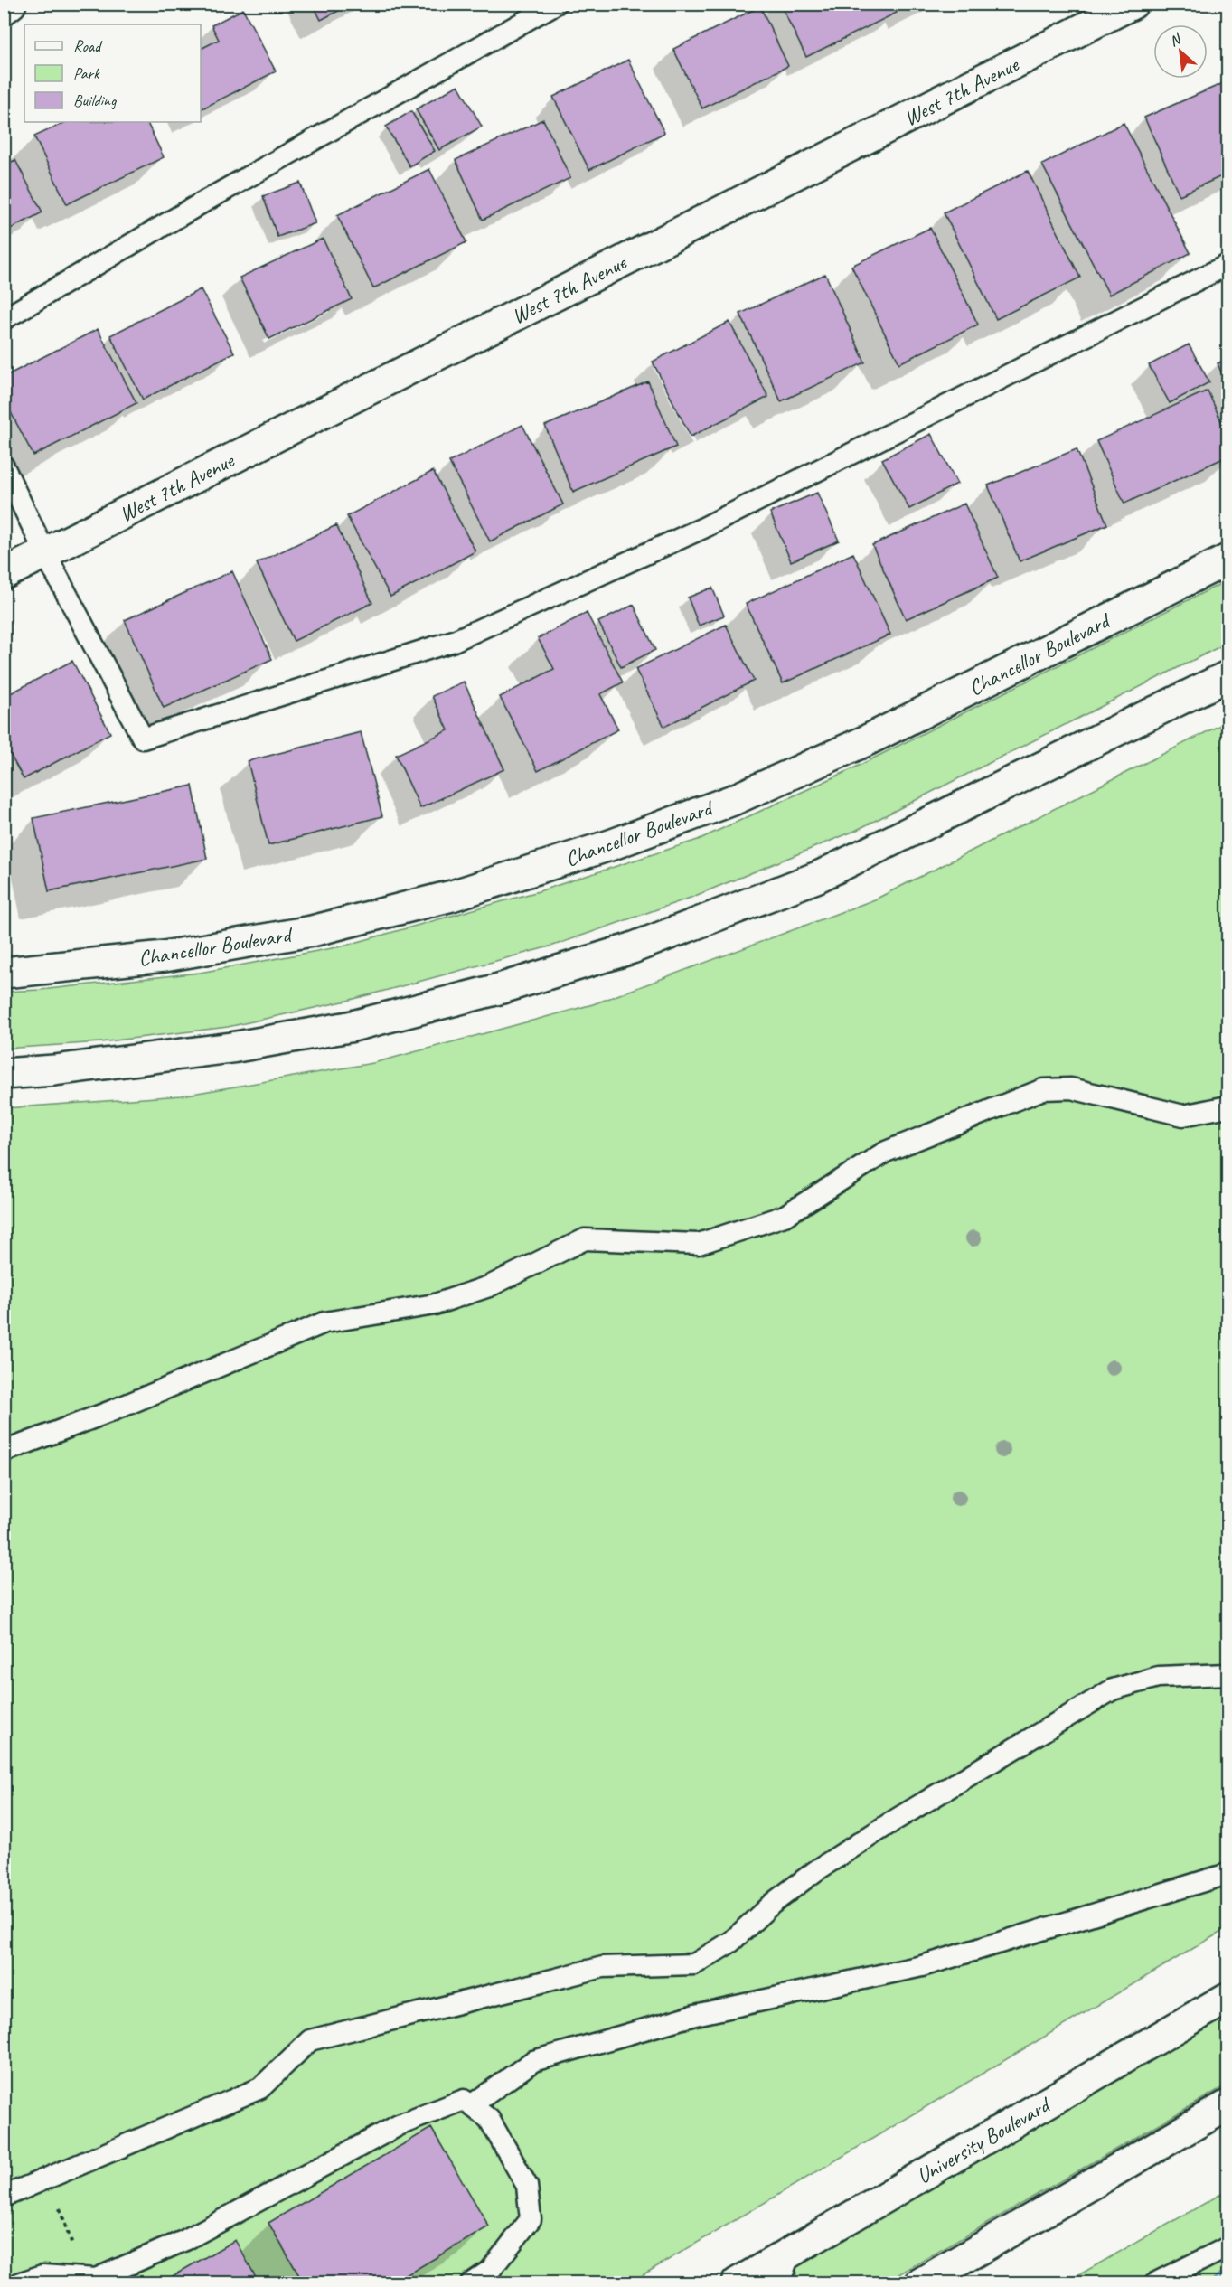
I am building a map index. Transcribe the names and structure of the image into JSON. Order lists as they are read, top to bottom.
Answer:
{
  "streets": {
    "street": ["West 7th Avenue", "Chancellor Boulevard", "University Boulevard"]
  },
  "legend": ["Road", "Park", "Building"],
  "north": "top left"
}
